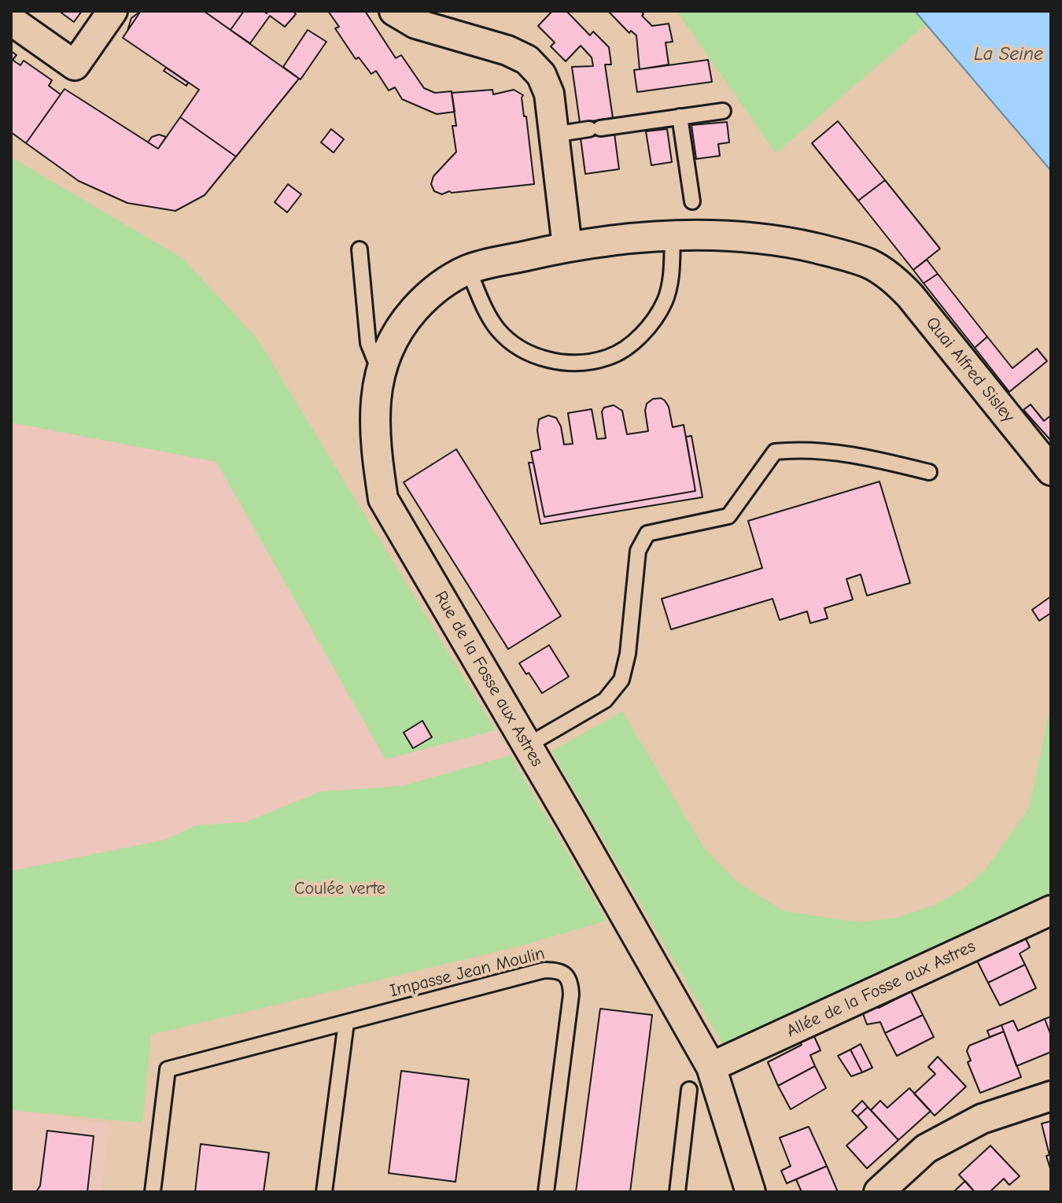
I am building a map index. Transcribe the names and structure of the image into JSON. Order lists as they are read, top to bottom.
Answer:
{
  "streets": {
    "street": ["Quai Alfred Sisley", "Rue de la Fosse aux Astres", "Allée de la Fosse aux Astres"],
    "lane": ["Impasse Jean Moulin"]
  },
  "crossings": [
    ["Quai Alfred Sisley", "Rue de la Fosse aux Astres"],
    ["Rue de la Fosse aux Astres", "Allée de la Fosse aux Astres"]
  ],
  "water": ["La Seine"],
  "parks": ["Coulée verte"]
}
